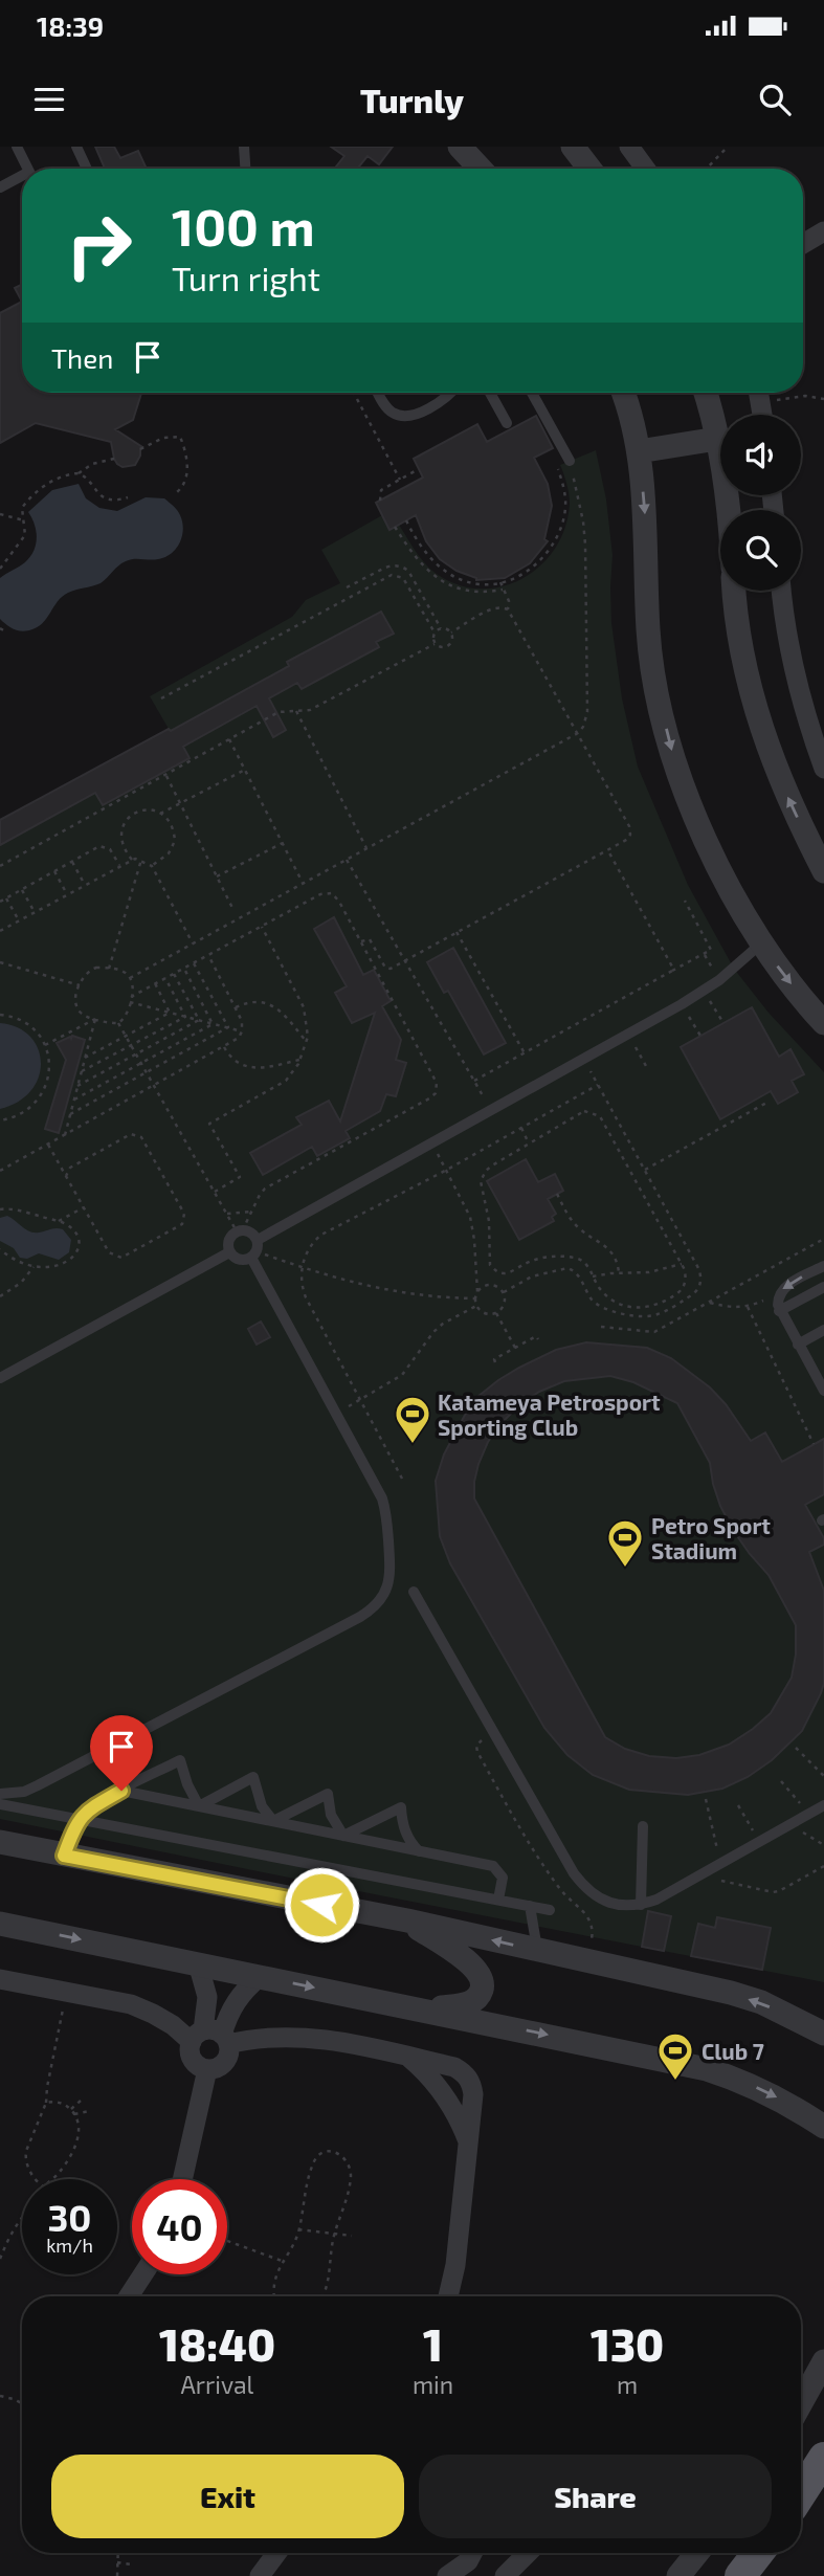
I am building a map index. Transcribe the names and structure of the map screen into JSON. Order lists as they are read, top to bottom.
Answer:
{
  "places": {
    "sports": ["Katameya Petrosport Sporting Club", "Petro Sport Stadium", "Club 7"]
  },
  "page": {
    "status": "18:39",
    "header": "Turnly",
    "turn": ["100 m", "Turn right"],
    "then": "Then",
    "speed": "30 km/h",
    "limit": "40",
    "eta": [
      "18:40",
      "Arrival",
      "1",
      "min",
      "130",
      "m"
    ],
    "buttons": ["Exit", "Share"]
  }
}
